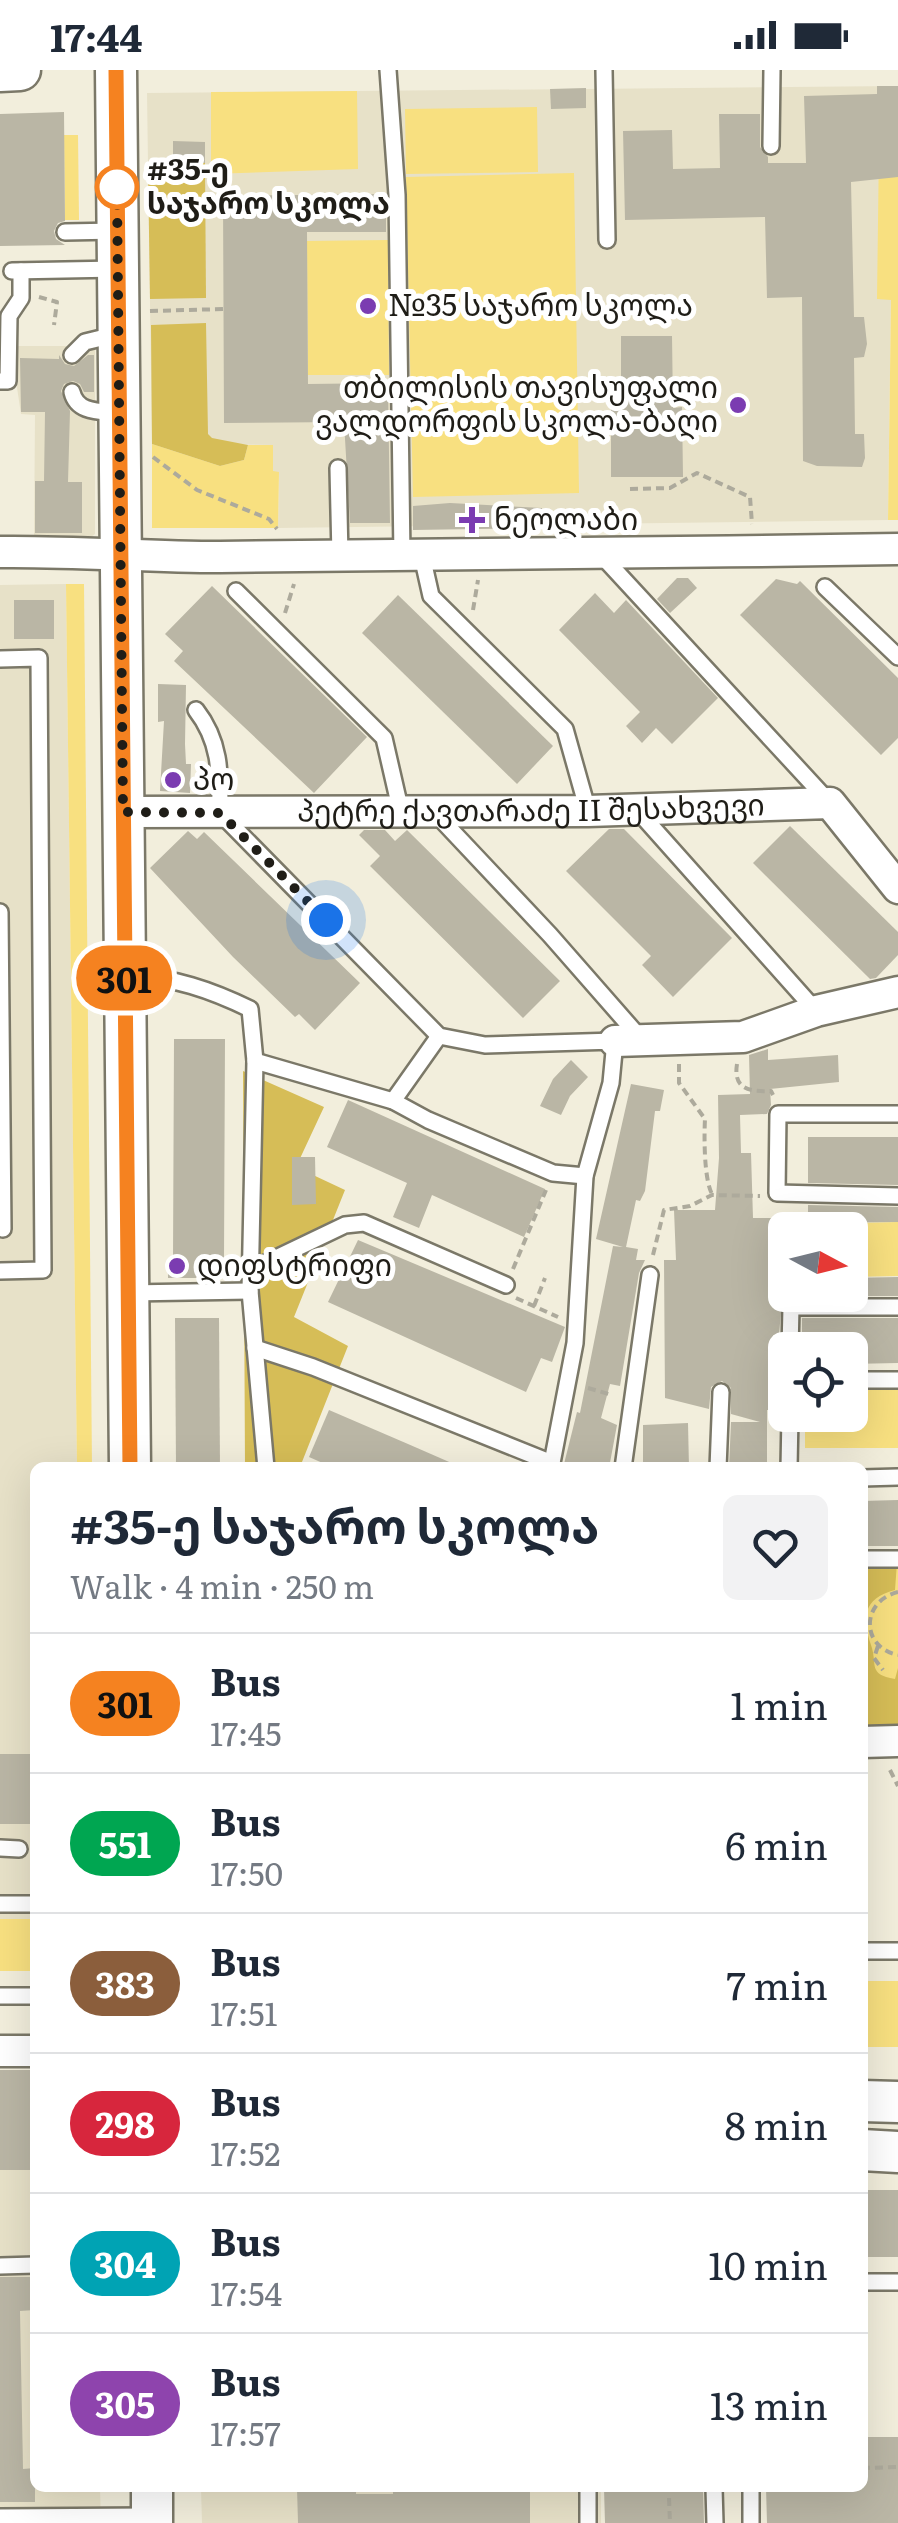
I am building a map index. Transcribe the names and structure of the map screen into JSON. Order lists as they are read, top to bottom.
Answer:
{
  "streets": {
    "street": ["პეტრე ქავთარაძე II შესახვევი"]
  },
  "places": {
    "other": [
      "#35-ე საჯარო სკოლა",
      "№35 საჯარო სკოლა",
      "თბილისის თავისუფალი ვალდორფის სკოლა-ბაღი",
      "პო",
      "დიფსტრიფი"
    ],
    "health": ["ნეოლაბი"]
  },
  "lines": ["bus line 301"],
  "north": "right",
  "page": {
    "status": "17:44",
    "on_map": "301",
    "heading": ["#35-ე საჯარო სკოლა", "Walk · 4 min · 250 m"],
    "list": [
      {
        "mark": "301",
        "name": "Bus",
        "note": "17:45",
        "value": "1 min"
      },
      {
        "mark": "551",
        "name": "Bus",
        "note": "17:50",
        "value": "6 min"
      },
      {
        "mark": "383",
        "name": "Bus",
        "note": "17:51",
        "value": "7 min"
      },
      {
        "mark": "298",
        "name": "Bus",
        "note": "17:52",
        "value": "8 min"
      },
      {
        "mark": "304",
        "name": "Bus",
        "note": "17:54",
        "value": "10 min"
      },
      {
        "mark": "305",
        "name": "Bus",
        "note": "17:57",
        "value": "13 min"
      }
    ]
  }
}
